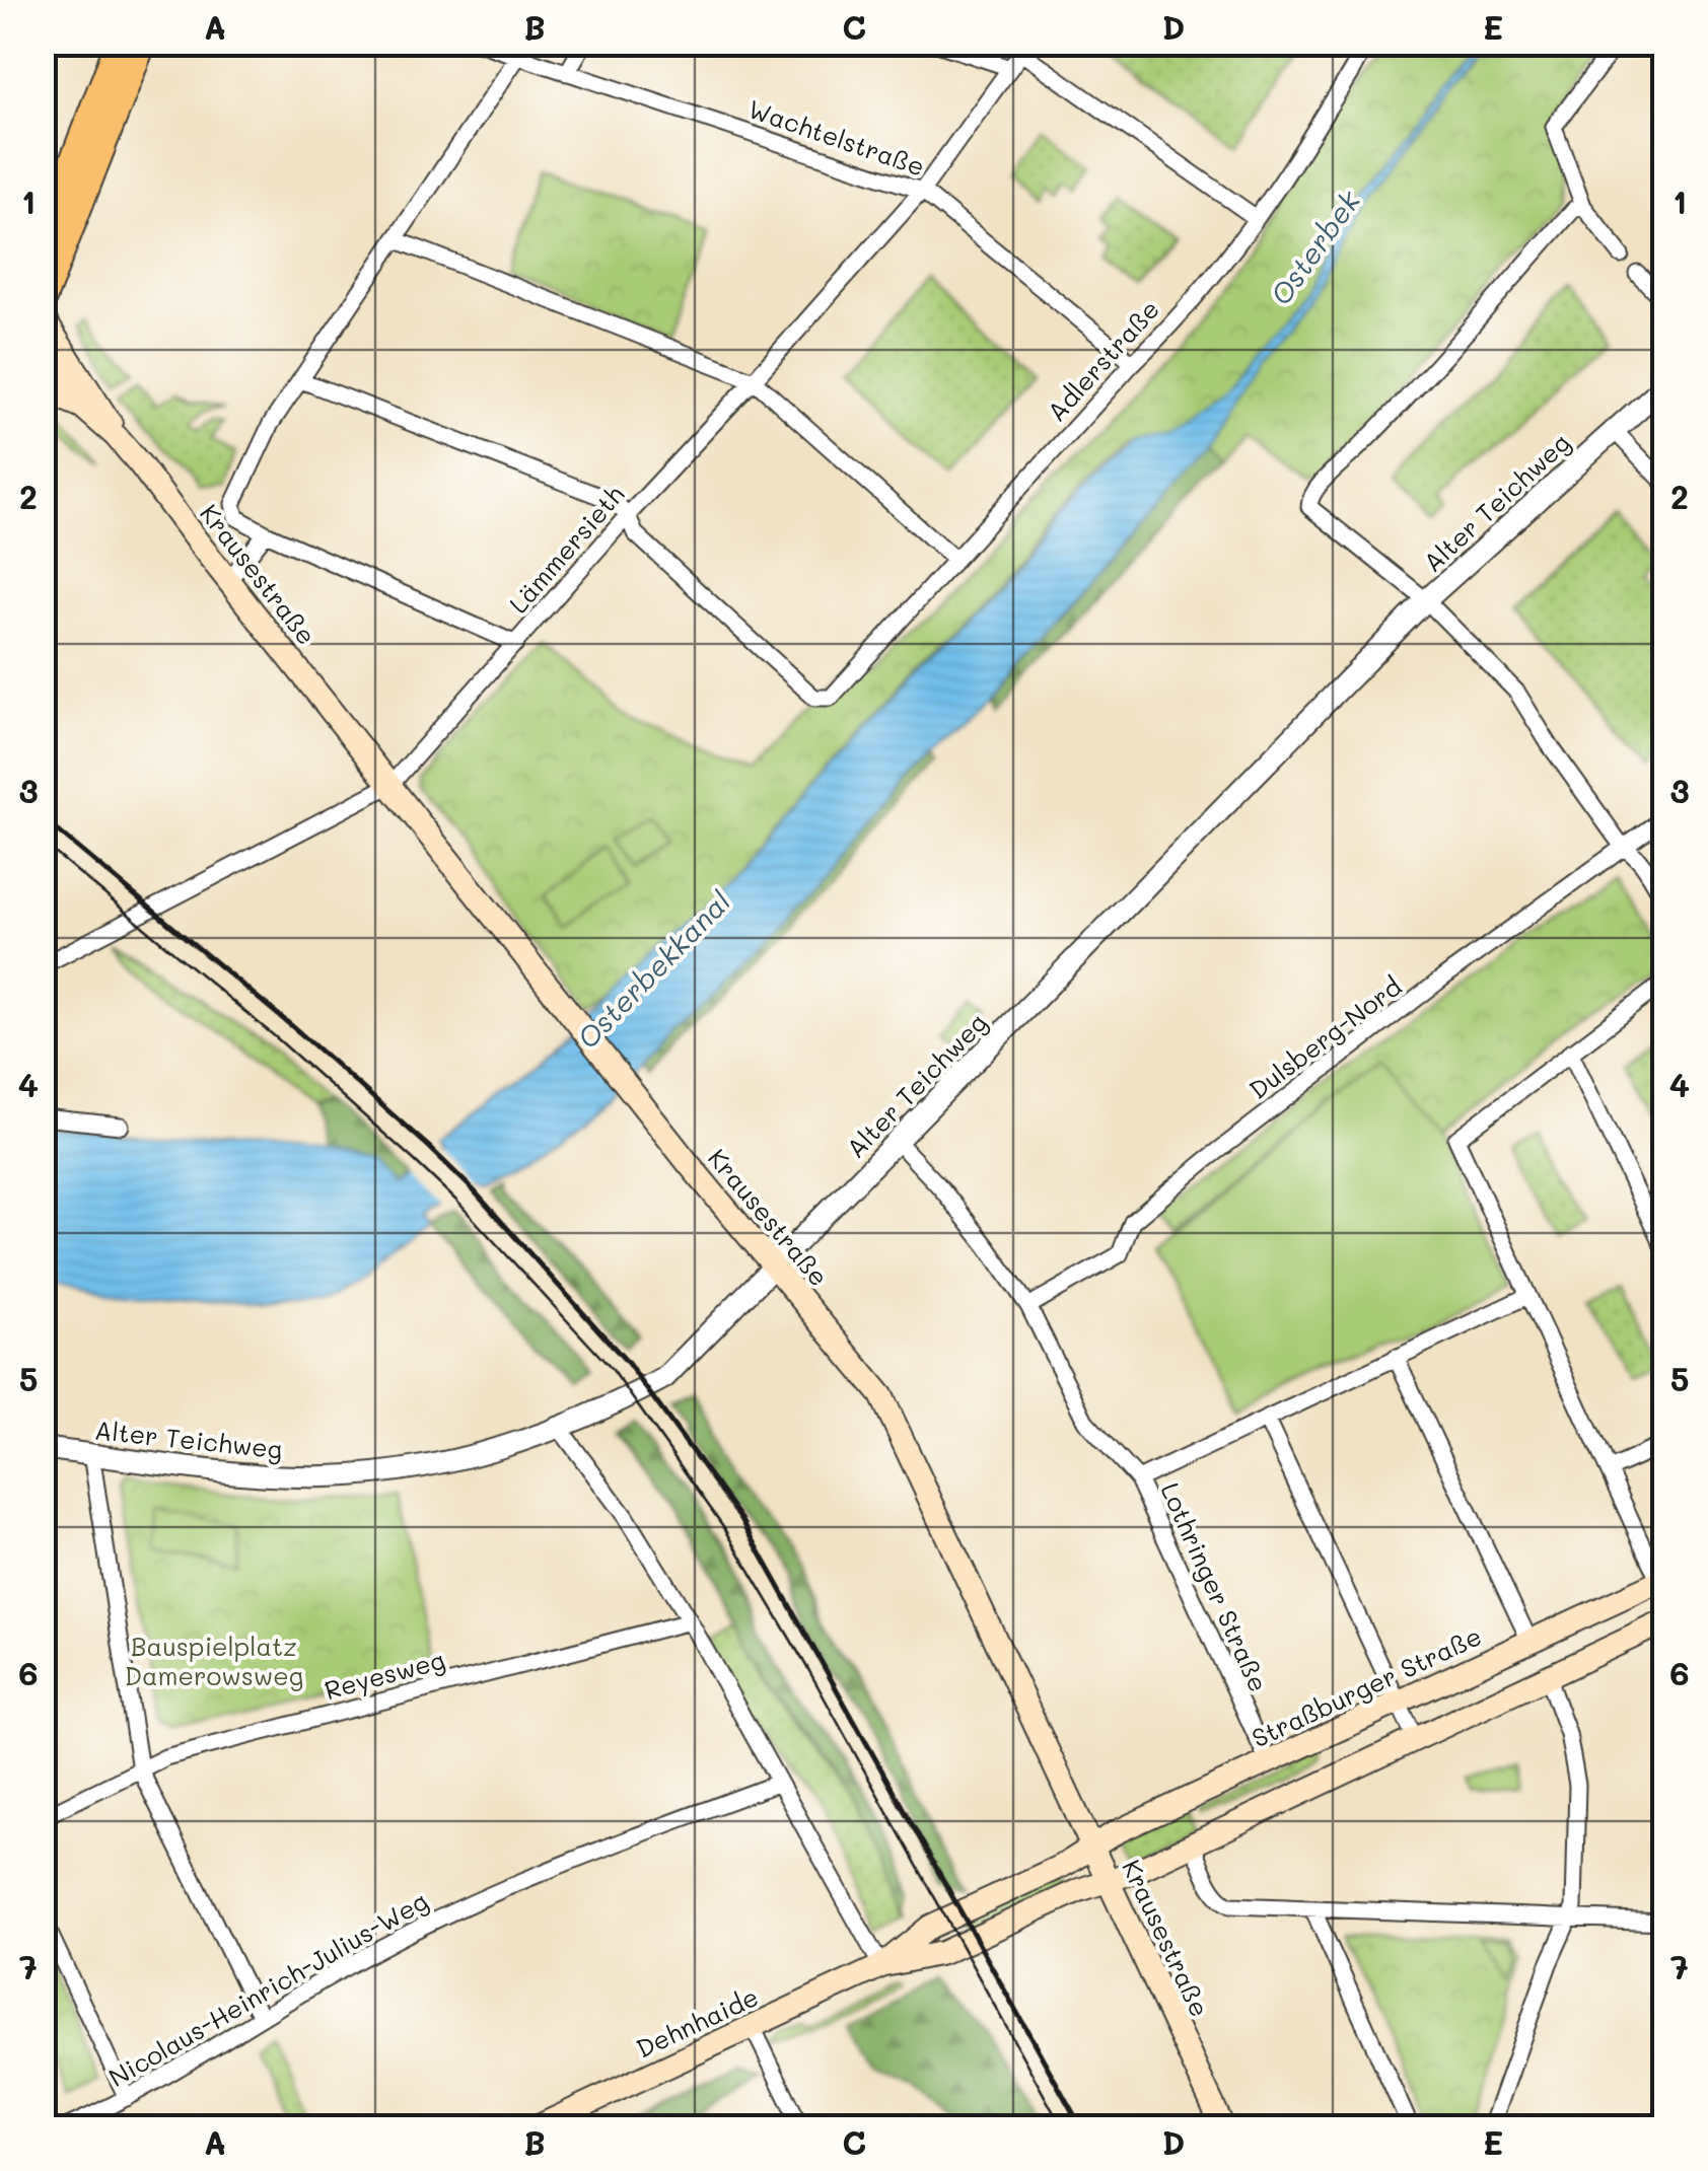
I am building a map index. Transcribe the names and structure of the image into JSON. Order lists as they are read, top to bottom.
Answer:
{
  "streets": {
    "main road": ["Krausestraße", "Straßburger Straße", "Dehnhaide"],
    "street": [
      "Wachtelstraße",
      "Adlerstraße",
      "Alter Teichweg",
      "Lämmersieth",
      "Dulsberg-Nord",
      "Lothringer Straße",
      "Reyesweg",
      "Nicolaus-Heinrich-Julius-Weg"
    ]
  },
  "crossings": [
    ["Wachtelstraße", "Adlerstraße"],
    ["Wachtelstraße", "Lämmersieth"],
    ["Adlerstraße", "Lämmersieth"],
    ["Alter Teichweg", "Krausestraße"],
    ["Alter Teichweg", "Lothringer Straße"],
    ["Lämmersieth", "Krausestraße"],
    ["Krausestraße", "Straßburger Straße"],
    ["Krausestraße", "Dehnhaide"],
    ["Dulsberg-Nord", "Lothringer Straße"],
    ["Lothringer Straße", "Straßburger Straße"],
    ["Straßburger Straße", "Dehnhaide"]
  ],
  "water": ["Osterbek", "Osterbekkanal"],
  "parks": ["Bauspielplatz Damerowsweg"],
  "grid": {
    "columns": [
      "A",
      "B",
      "C",
      "D",
      "E"
    ],
    "rows": [
      "1",
      "2",
      "3",
      "4",
      "5",
      "6",
      "7"
    ]
  }
}
